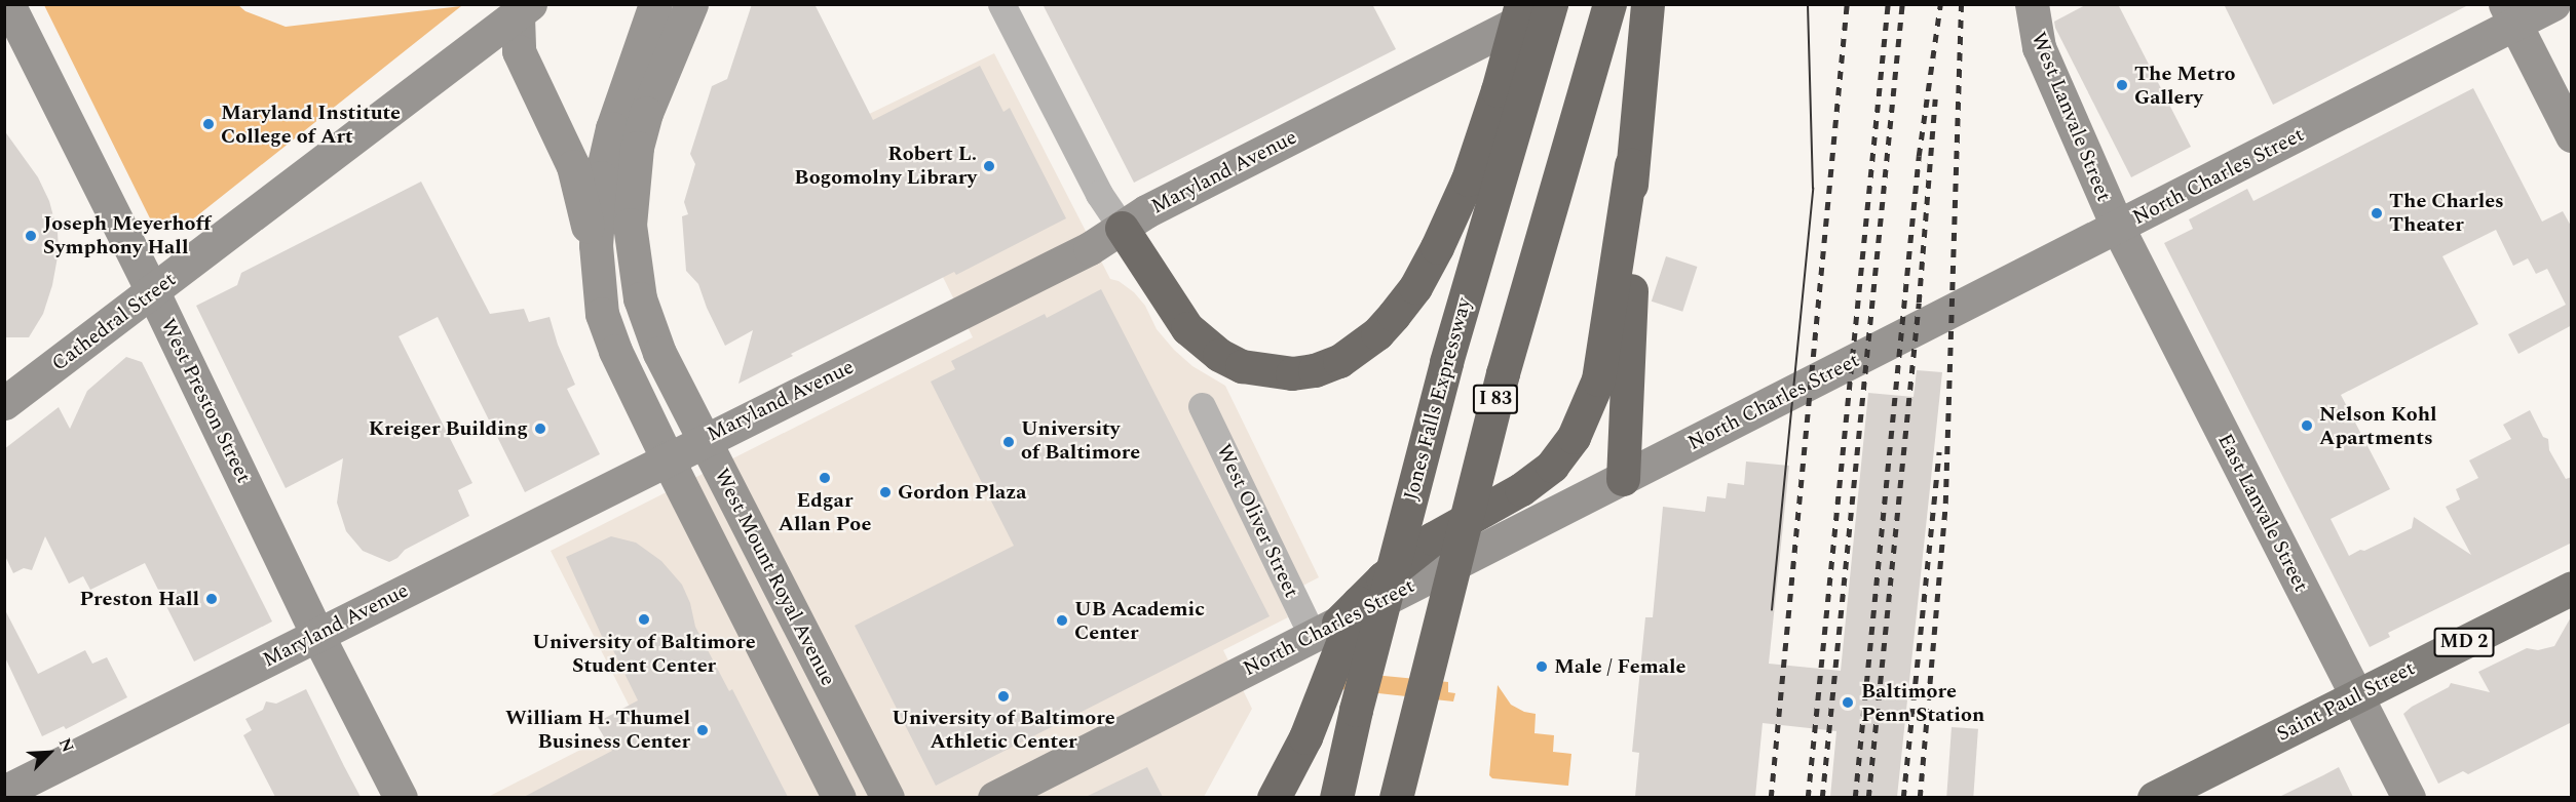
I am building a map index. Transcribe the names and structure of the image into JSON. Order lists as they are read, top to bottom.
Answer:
{
  "streets": {
    "highway": ["Jones Falls Expressway", "I 83"],
    "main road": [
      "West Lanvale Street",
      "Maryland Avenue",
      "North Charles Street",
      "Cathedral Street",
      "West Preston Street",
      "East Lanvale Street",
      "West Mount Royal Avenue",
      "MD 2",
      "Saint Paul Street"
    ],
    "street": ["West Oliver Street"]
  },
  "crossings": [
    ["West Lanvale Street", "North Charles Street"],
    ["West Lanvale Street", "East Lanvale Street"],
    ["Maryland Avenue", "Jones Falls Expressway"],
    ["Maryland Avenue", "West Preston Street"],
    ["Maryland Avenue", "West Mount Royal Avenue"],
    ["North Charles Street", "East Lanvale Street"],
    ["North Charles Street", "West Oliver Street"],
    ["Cathedral Street", "West Preston Street"],
    ["East Lanvale Street", "Saint Paul Street"]
  ],
  "places": [
    "The Metro Gallery",
    "Maryland Institute College of Art",
    "Robert L. Bogomolny Library",
    "The Charles Theater",
    "Joseph Meyerhoff Symphony Hall",
    "Nelson Kohl Apartments",
    "Kreiger Building",
    "University of Baltimore",
    "Edgar Allan Poe",
    "Gordon Plaza",
    "Preston Hall",
    "University of Baltimore Student Center",
    "UB Academic Center",
    "Male / Female",
    "University of Baltimore Athletic Center",
    "Baltimore Penn Station",
    "William H. Thumel Business Center"
  ],
  "north": "top right"
}
